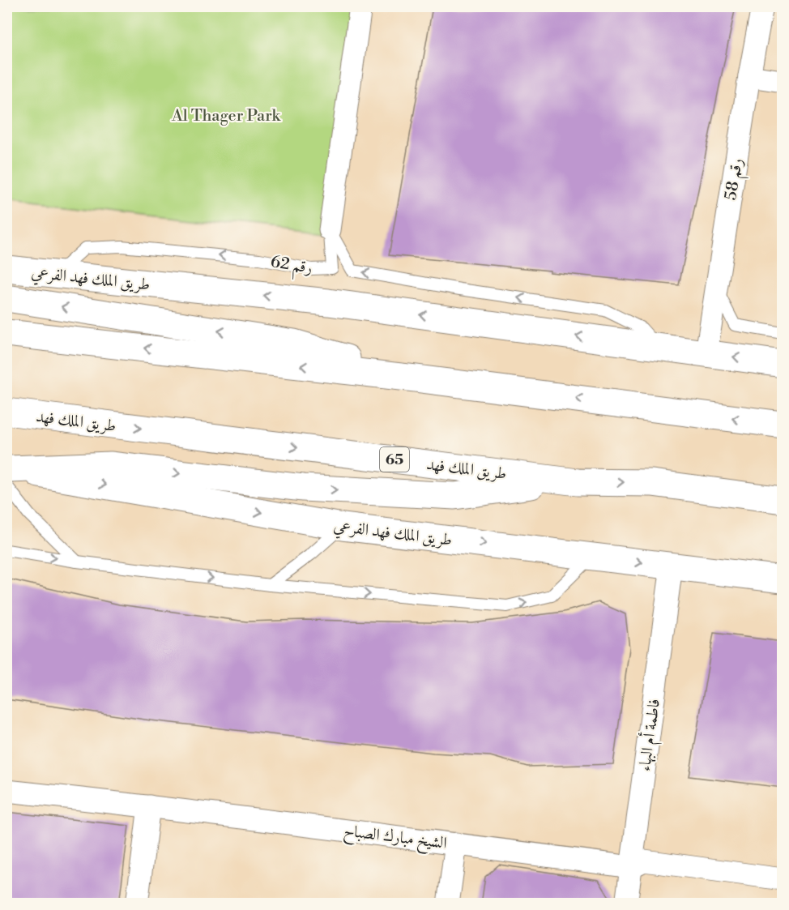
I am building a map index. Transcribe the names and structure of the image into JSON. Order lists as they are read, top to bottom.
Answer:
{
  "streets": {
    "main road": ["طريق الملك فهد الفرعي", "طريق الملك فهد", "65"],
    "street": [
      "رقم 58",
      "رقم 62",
      "فاطمة أم البهاء",
      "الشيخ مبارك الصباح"
    ]
  },
  "crossings": [
    ["رقم 58", "طريق الملك فهد الفرعي"],
    ["رقم 62", "طريق الملك فهد الفرعي"],
    ["طريق الملك فهد الفرعي", "فاطمة أم البهاء"],
    ["فاطمة أم البهاء", "الشيخ مبارك الصباح"]
  ],
  "one_way": ["رقم 62"],
  "parks": ["Al Thager Park"]
}
